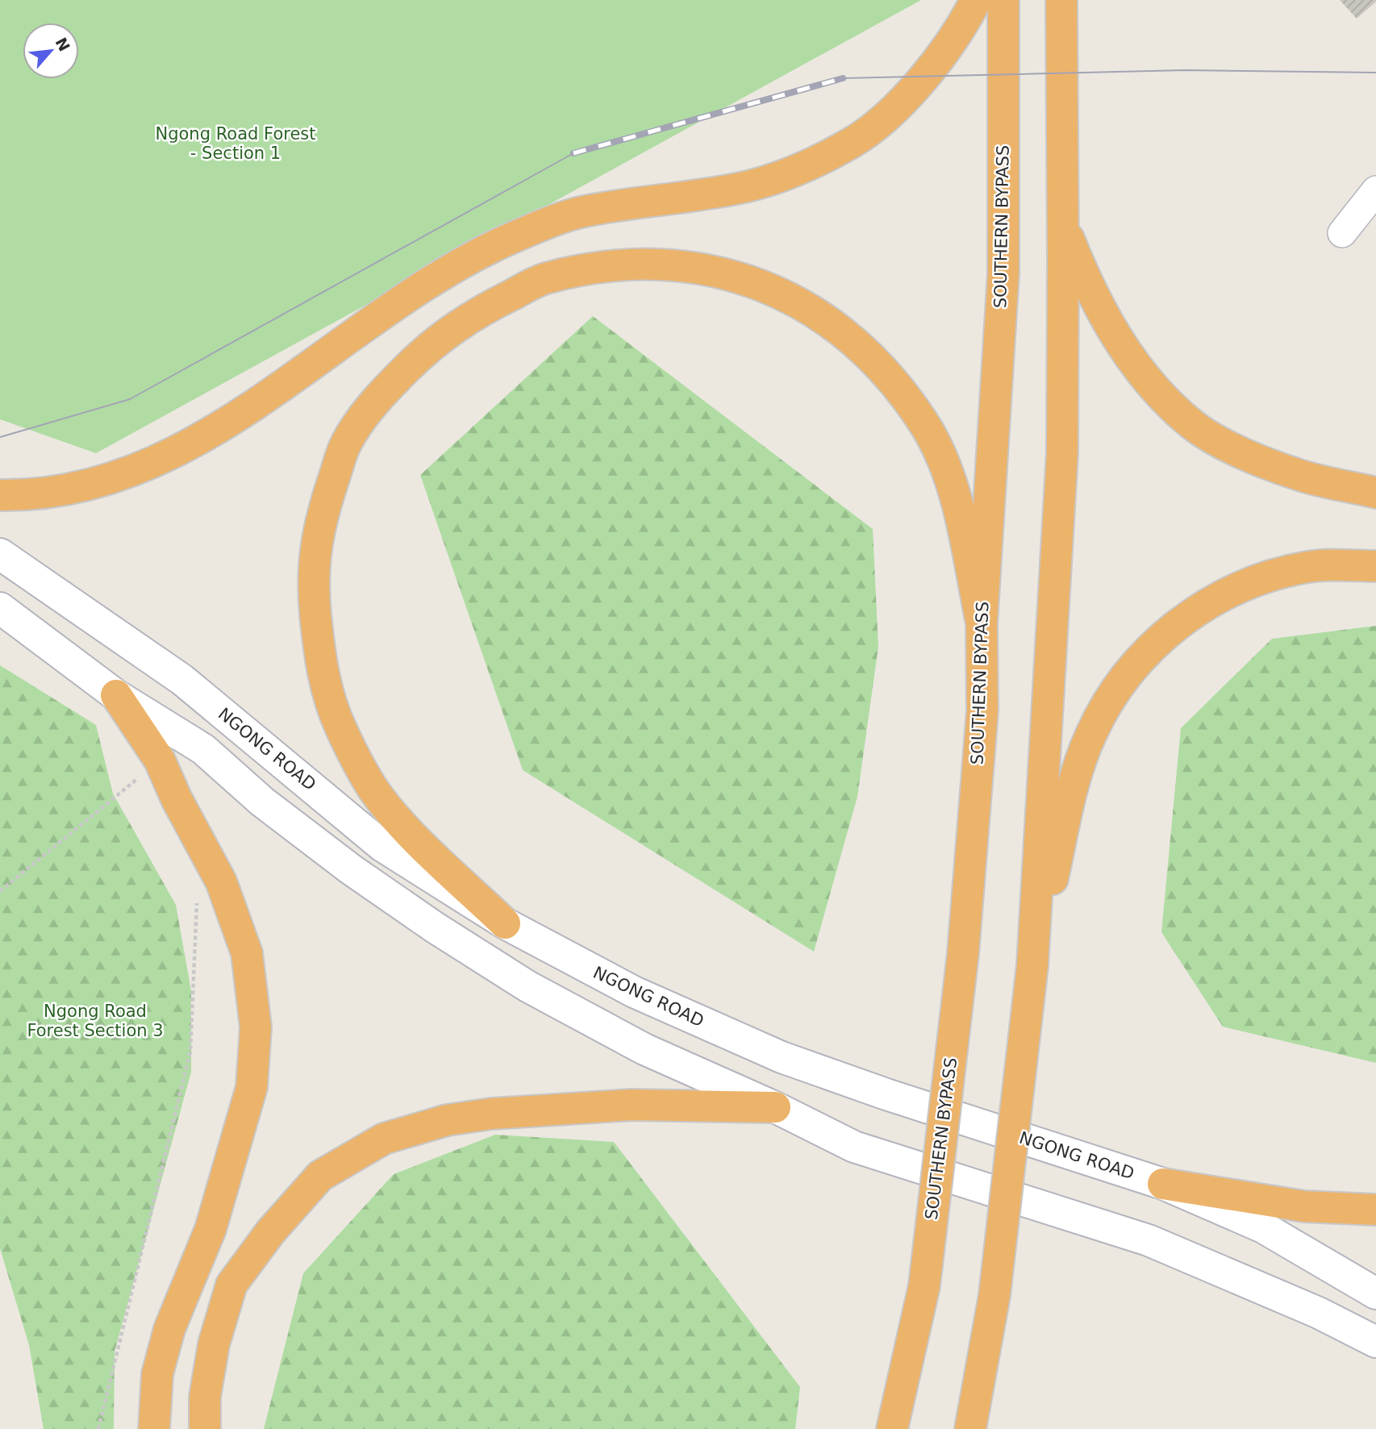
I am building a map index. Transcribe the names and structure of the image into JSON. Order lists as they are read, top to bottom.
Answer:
{
  "streets": {
    "highway": ["SOUTHERN BYPASS"],
    "main road": ["NGONG ROAD"]
  },
  "parks": ["Ngong Road Forest - Section 1", "Ngong Road Forest Section 3"],
  "north": "top right"
}
